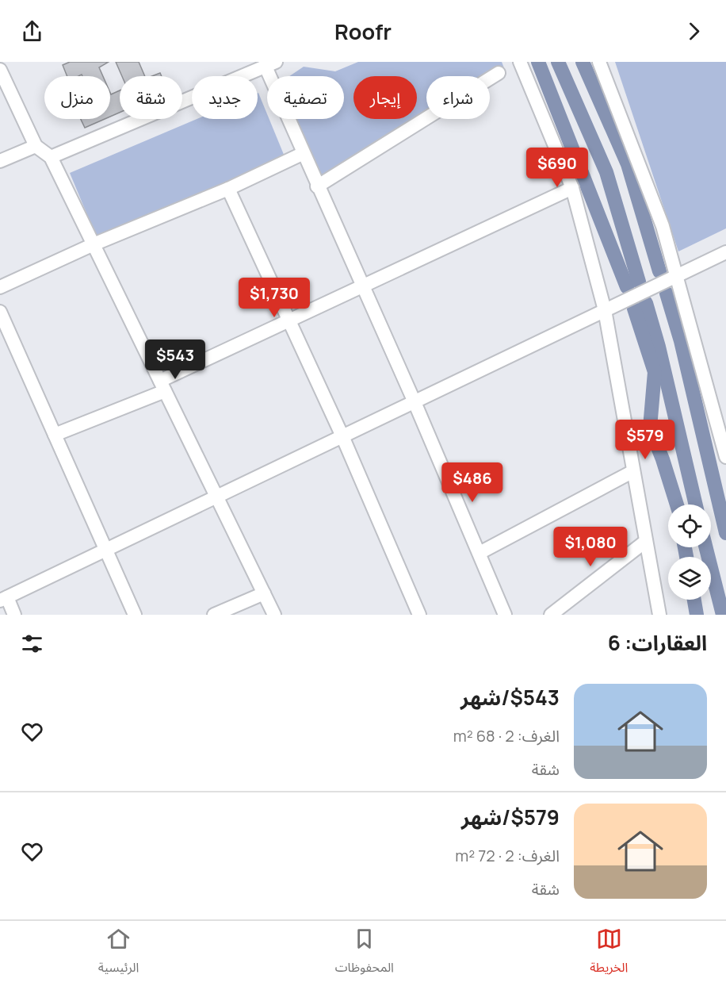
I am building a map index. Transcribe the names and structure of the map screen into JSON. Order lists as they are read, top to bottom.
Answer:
{
  "page": {
    "header": "Roofr",
    "chip": [
      "شراء",
      "إيجار",
      "تصفية",
      "جديد",
      "شقة",
      "منزل"
    ],
    "price": [
      "$690",
      "$1,730",
      "$543",
      "$579",
      "$486",
      "$1,080"
    ],
    "heading": "العقارات: 6",
    "list": [
      {
        "name": "$543/شهر",
        "note": "الغرف: 2 · 68 m² · شقة"
      },
      {
        "name": "$579/شهر",
        "note": "الغرف: 2 · 72 m² · شقة"
      }
    ],
    "tabs": ["الخريطة", "المحفوظات", "الرئيسية"]
  }
}
